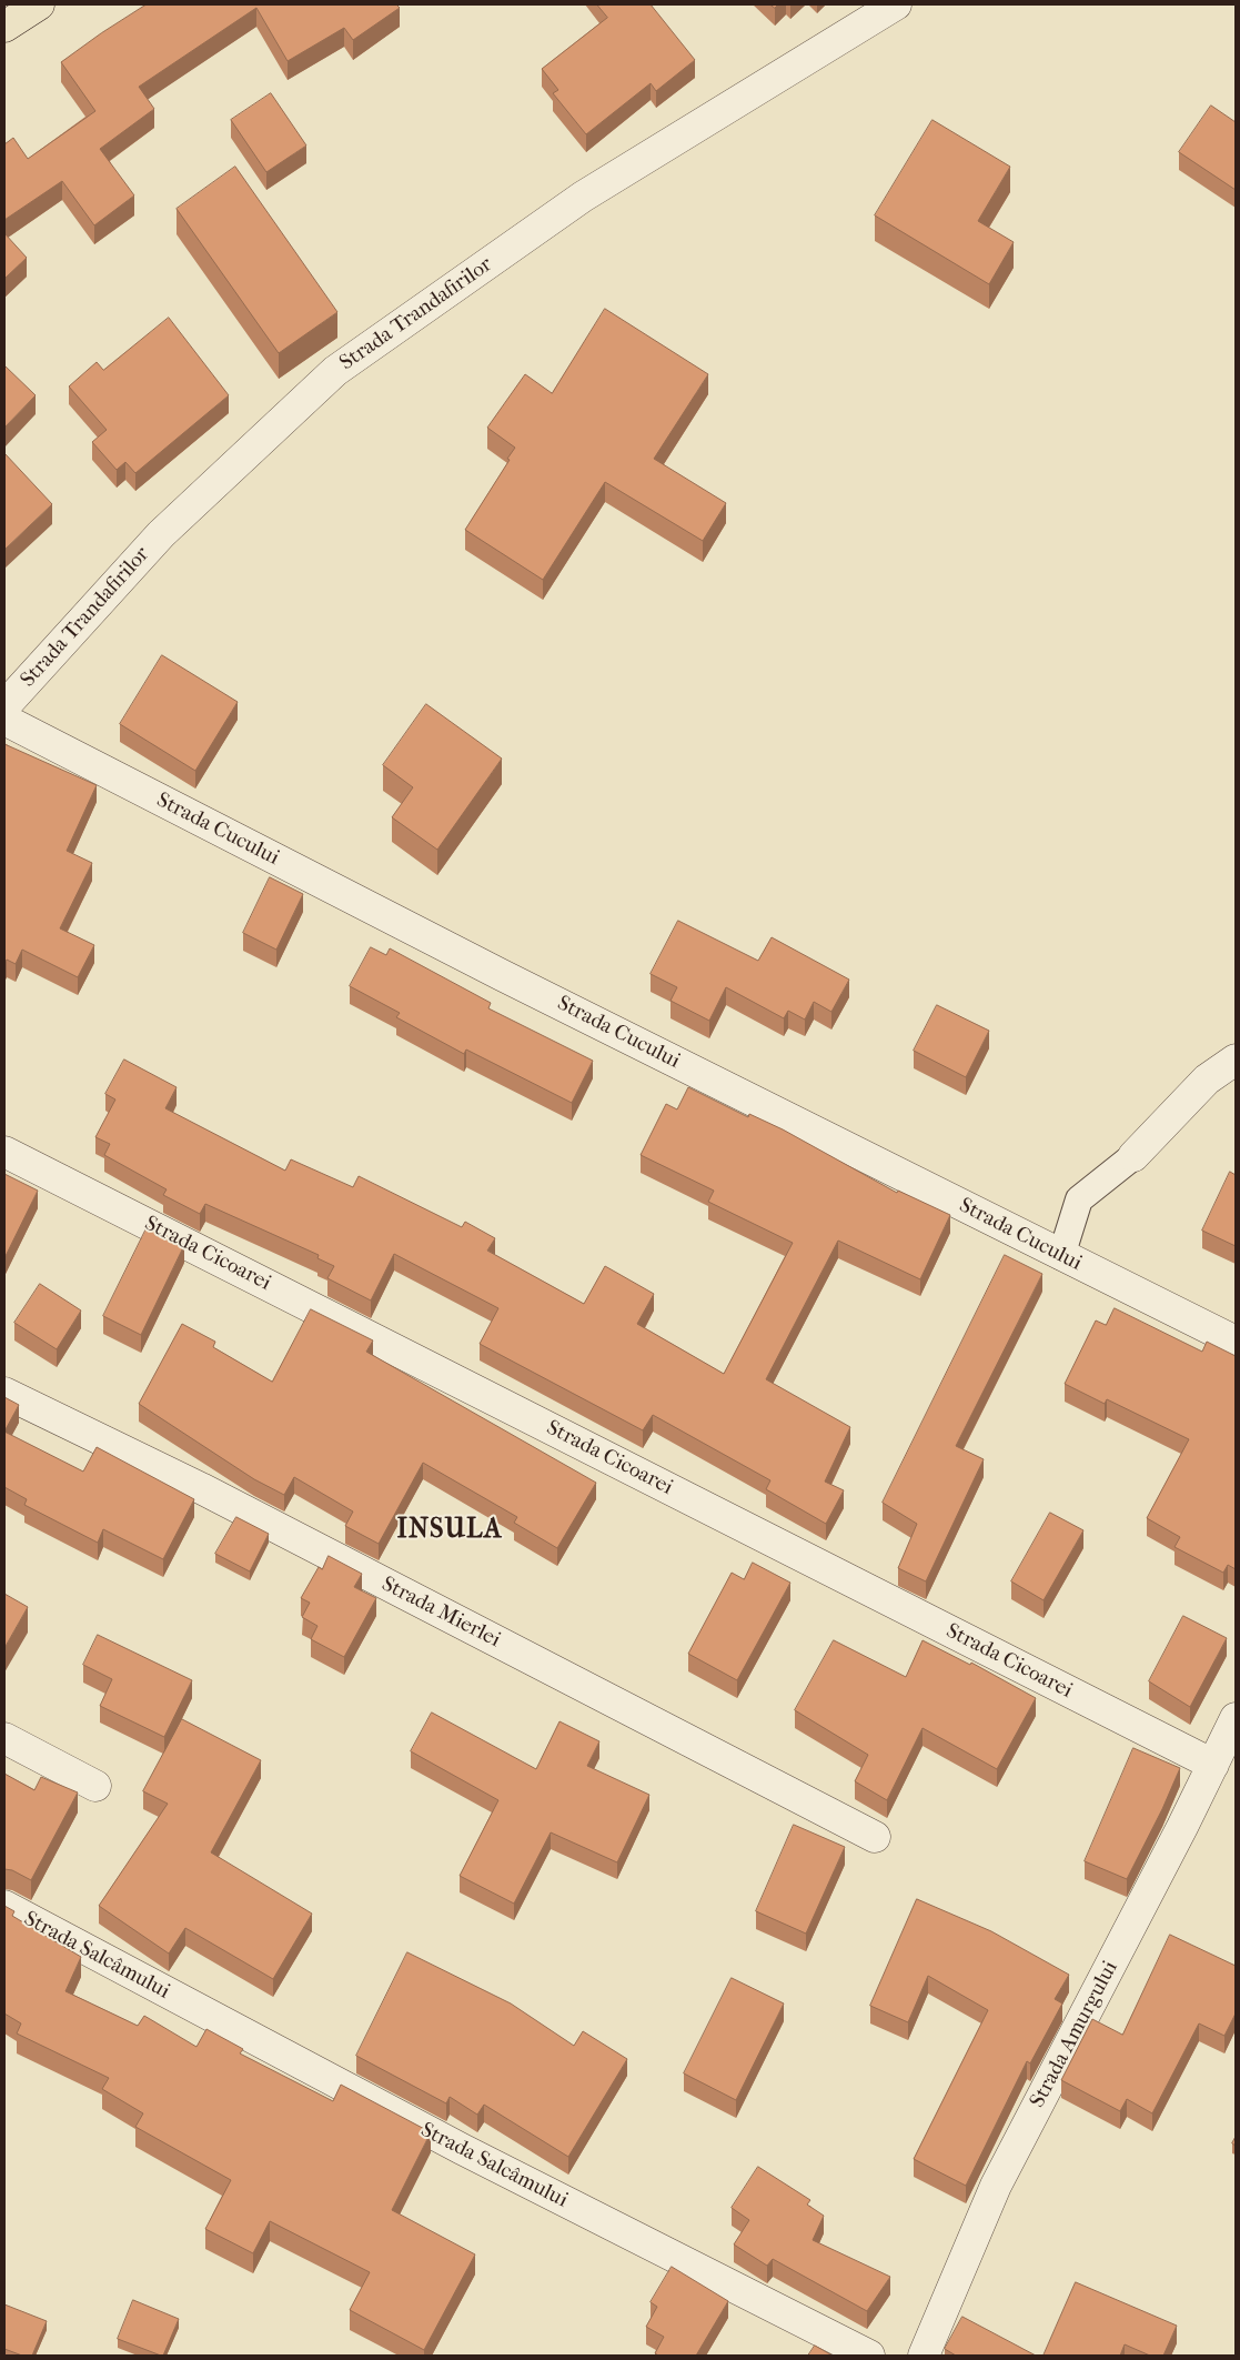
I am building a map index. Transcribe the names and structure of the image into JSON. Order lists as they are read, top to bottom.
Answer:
{
  "streets": {
    "street": [
      "Strada Trandafirilor",
      "Strada Cucului",
      "Strada Cicoarei",
      "Strada Mierlei",
      "Strada Salcâmului",
      "Strada Amurgului"
    ]
  },
  "crossings": [
    ["Strada Cicoarei", "Strada Amurgului"]
  ],
  "districts": ["INSULA"]
}
